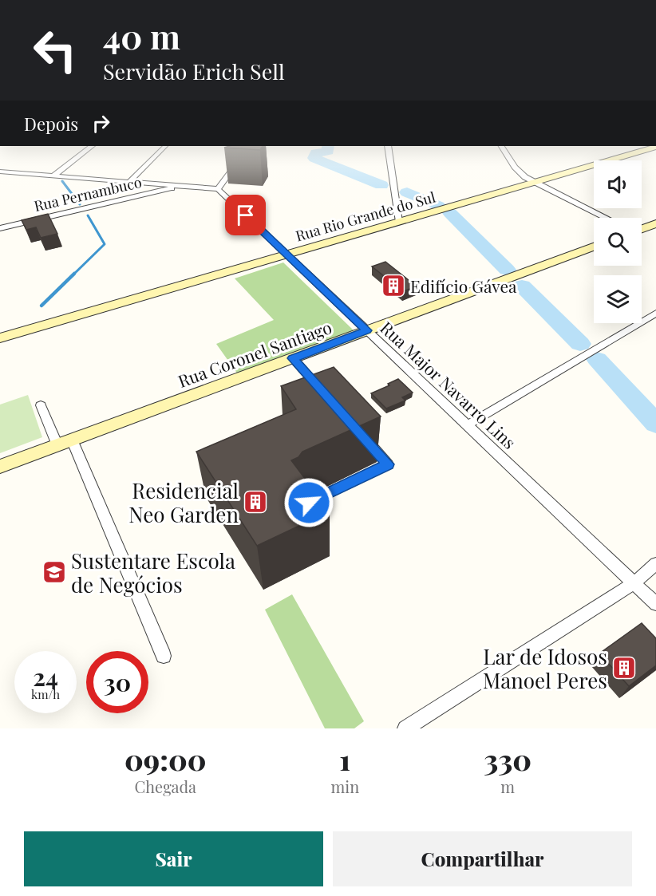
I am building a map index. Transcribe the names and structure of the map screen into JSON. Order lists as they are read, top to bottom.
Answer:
{
  "streets": {
    "main road": ["Rua Rio Grande do Sul", "Rua Coronel Santiago"],
    "street": ["Rua Pernambuco", "Rua Major Navarro Lins"]
  },
  "crossings": [
    ["Rua Rio Grande do Sul", "Rua Major Navarro Lins"],
    ["Rua Coronel Santiago", "Rua Major Navarro Lins"]
  ],
  "places": {
    "building": ["Edifício Gávea", "Residencial Neo Garden", "Lar de Idosos Manoel Peres"],
    "school or university": ["Sustentare Escola de Negócios"]
  },
  "page": {
    "turn": ["40 m", "Servidão Erich Sell"],
    "then": "Depois",
    "speed": "24 km/h",
    "limit": "30",
    "eta": [
      "09:00",
      "Chegada",
      "1",
      "min",
      "330",
      "m"
    ],
    "buttons": ["Sair", "Compartilhar"]
  }
}
